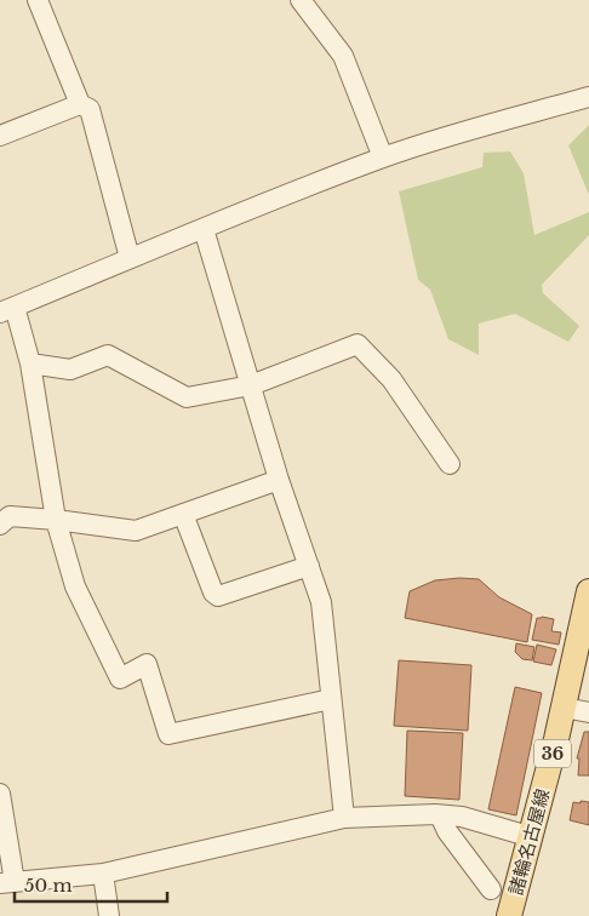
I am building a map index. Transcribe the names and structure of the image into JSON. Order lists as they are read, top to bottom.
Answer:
{
  "streets": {
    "main road": ["36", "諸輪名古屋線"]
  },
  "scale_bar": "50 m"
}
